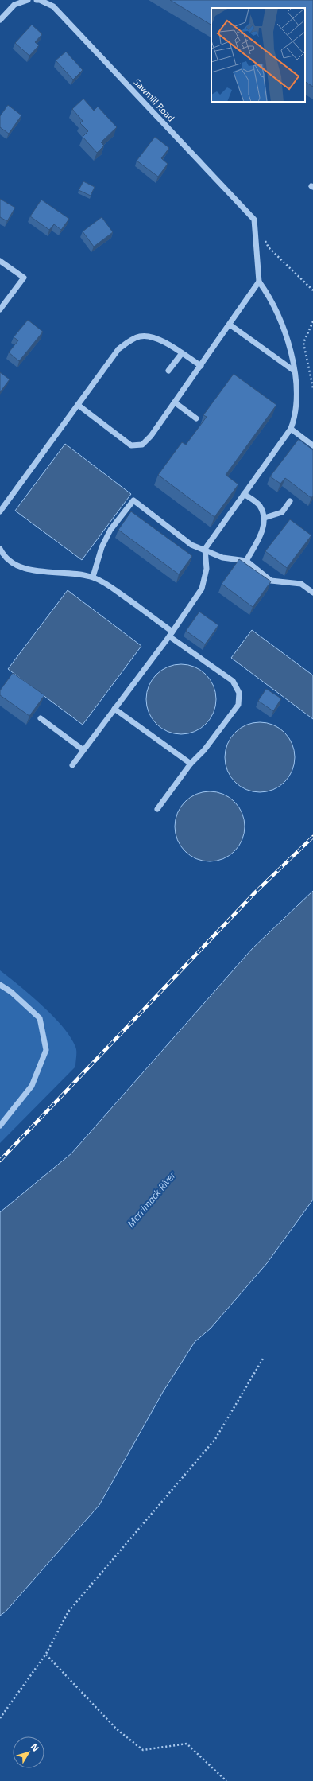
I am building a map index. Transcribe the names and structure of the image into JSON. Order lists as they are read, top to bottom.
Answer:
{
  "streets": {
    "street": ["Sawmill Road"]
  },
  "water": ["Merrimack River"],
  "north": "top right"
}
